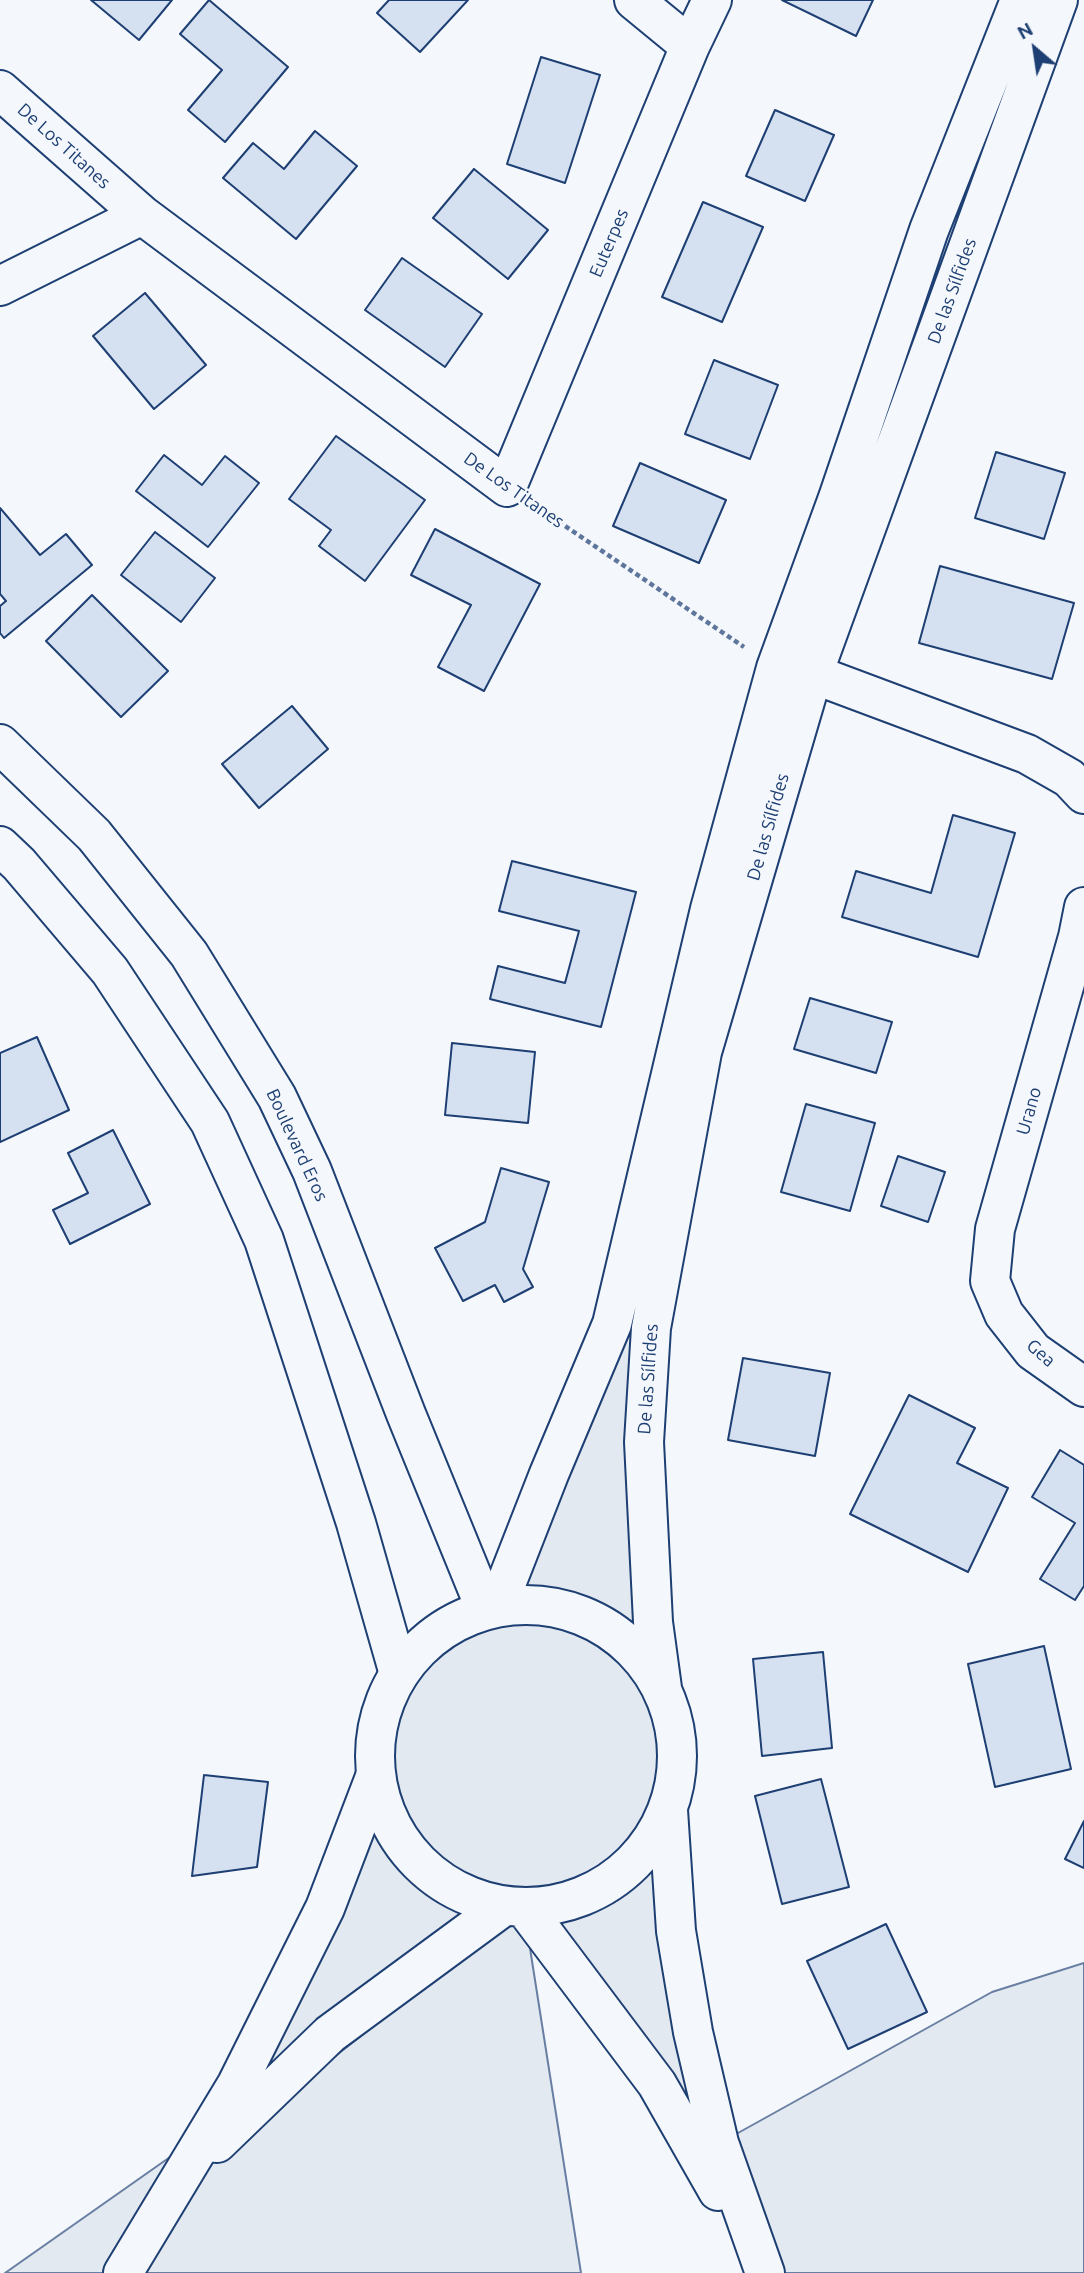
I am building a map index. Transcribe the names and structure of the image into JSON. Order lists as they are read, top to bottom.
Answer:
{
  "streets": {
    "main road": [
      "De Los Titanes",
      "Euterpes",
      "De las Sílfides",
      "Urano",
      "Boulevard Eros",
      "Gea"
    ]
  },
  "crossings": [
    ["De Los Titanes", "Euterpes"],
    ["De Los Titanes", "De las Sílfides"],
    ["De las Sílfides", "Boulevard Eros"],
    ["Urano", "Gea"]
  ],
  "north": "top left"
}
